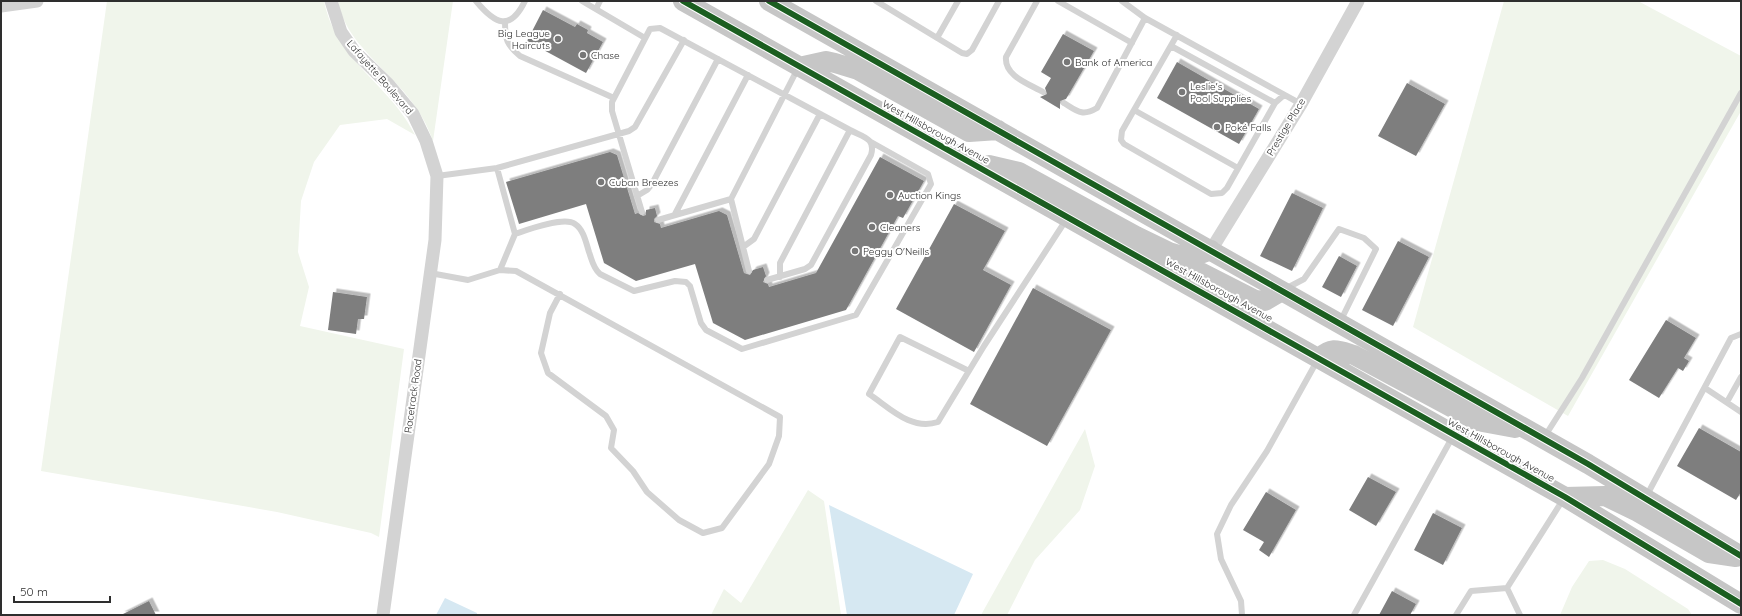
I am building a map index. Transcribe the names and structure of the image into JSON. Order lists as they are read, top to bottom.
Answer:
{
  "streets": {
    "main road": ["West Hillsborough Avenue"],
    "street": ["Lafayette Boulevard", "Prestige Place", "Racetrack Road"]
  },
  "crossings": [
    ["Lafayette Boulevard", "Racetrack Road"]
  ],
  "places": [
    "Big League Haircuts",
    "Chase",
    "Bank of America",
    "Leslie's Pool Supplies",
    "Poké Falls",
    "Cuban Breezes",
    "Auction Kings",
    "Cleaners",
    "Peggy O'Neills"
  ],
  "scale_bar": "50 m"
}
